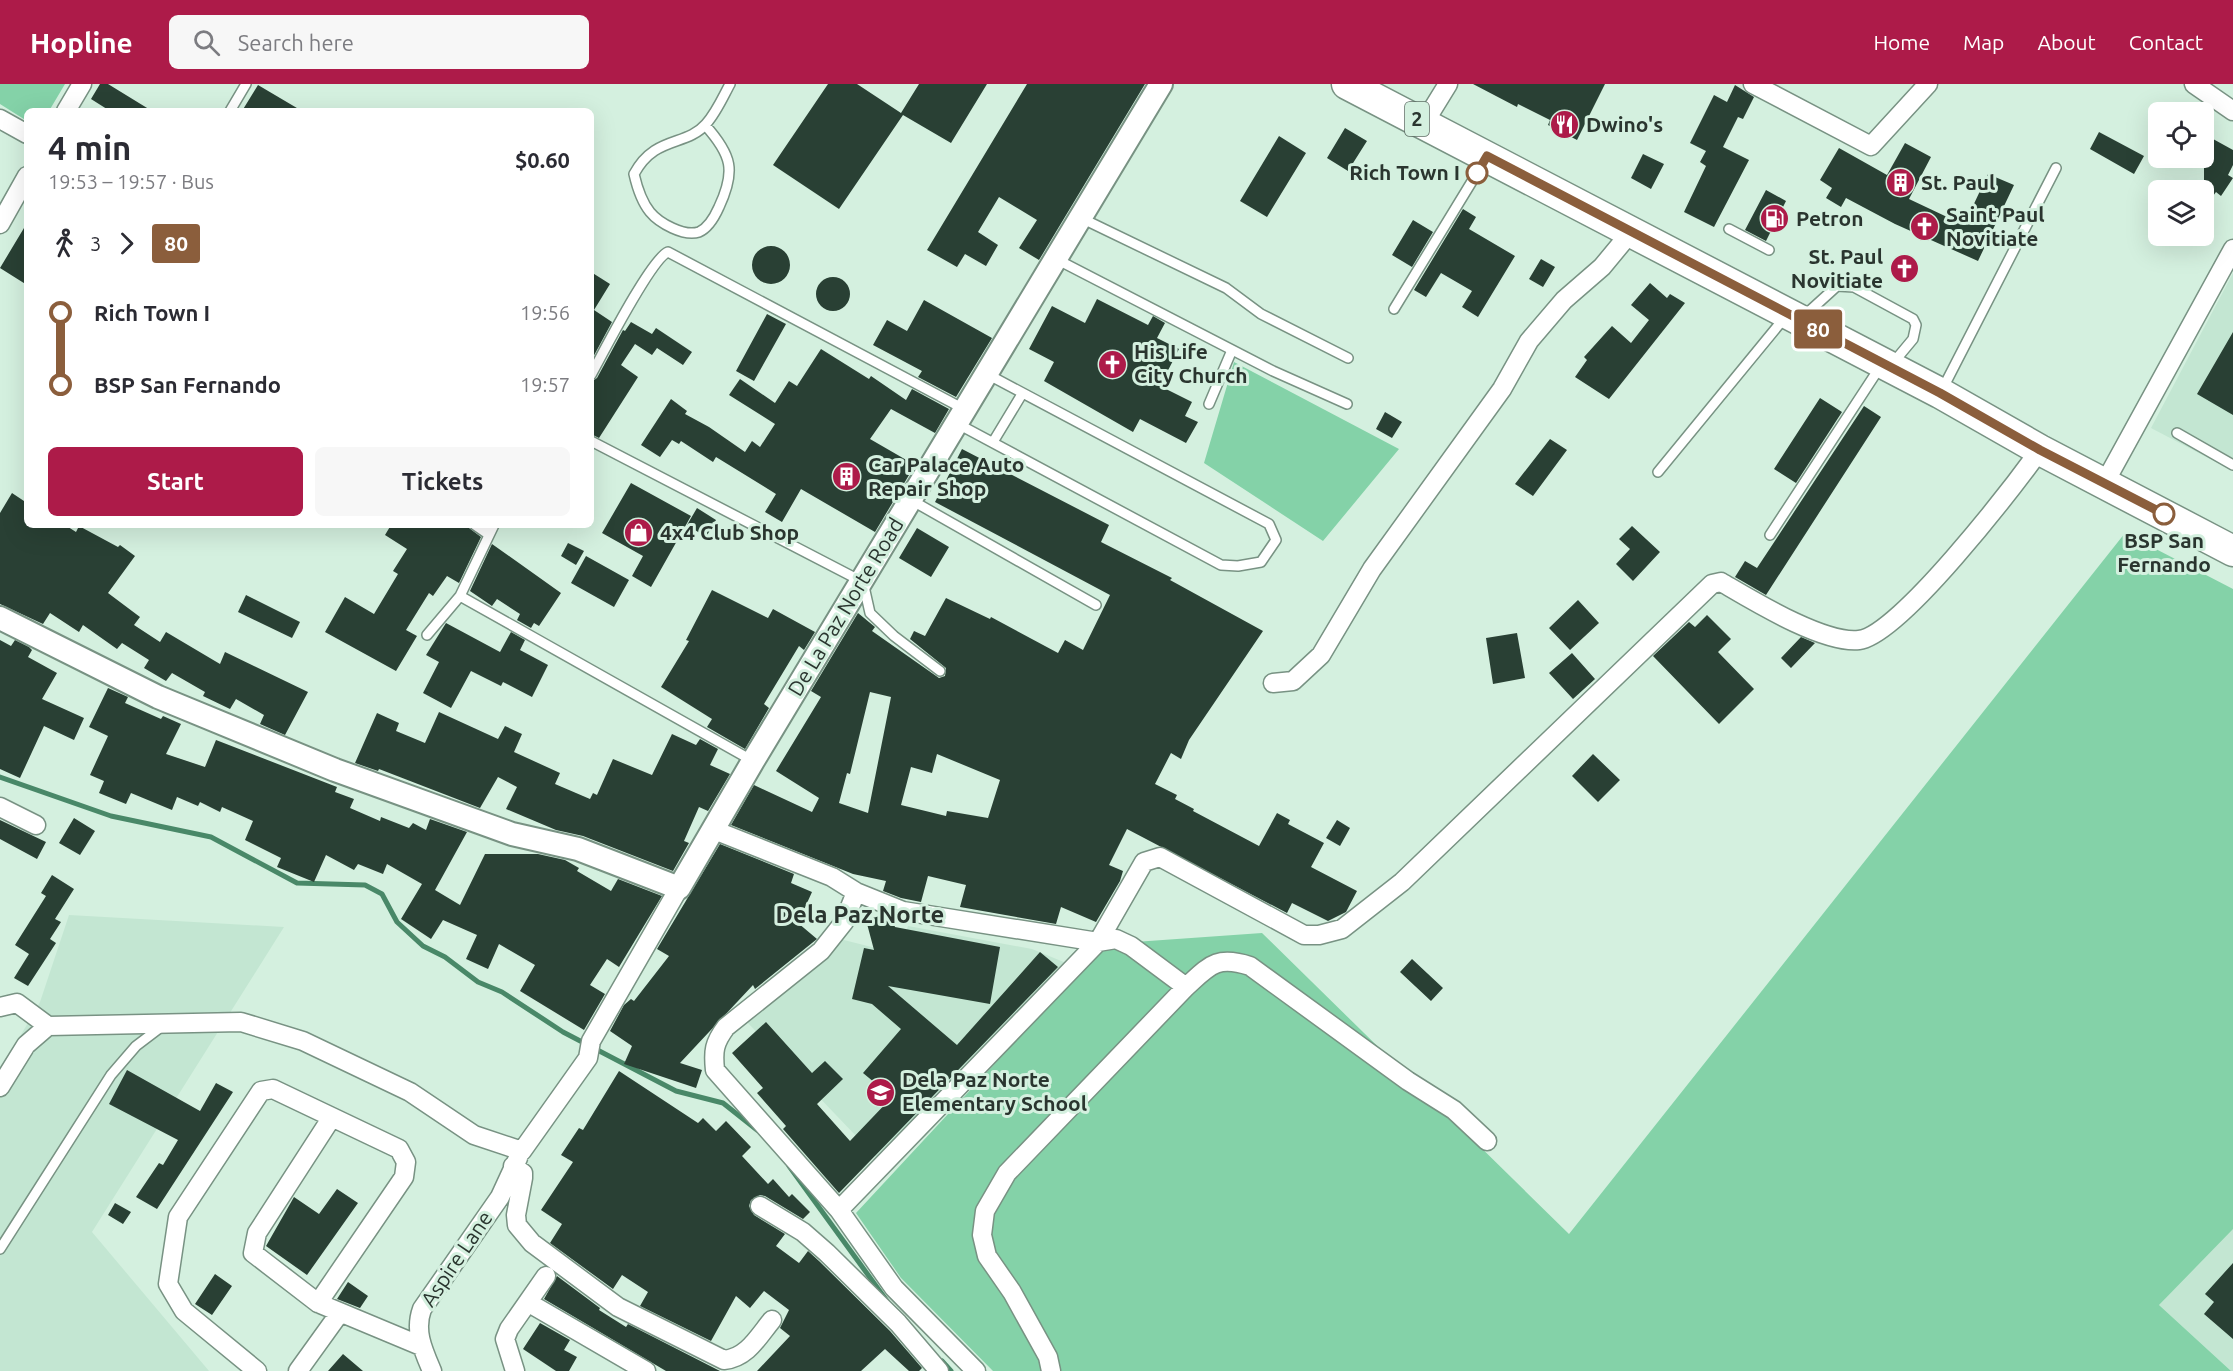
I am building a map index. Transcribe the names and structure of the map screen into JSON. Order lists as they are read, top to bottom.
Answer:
{
  "streets": {
    "highway": ["2"],
    "street": ["De La Paz Norte Road", "Aspire Lane"]
  },
  "crossings": [
    ["De La Paz Norte Road", "Aspire Lane"]
  ],
  "districts": ["Dela Paz Norte"],
  "places": {
    "restaurant": ["Dwino's"],
    "other": ["Rich Town I", "BSP San Fernando"],
    "building": ["St. Paul", "Car Palace Auto Repair Shop"],
    "fuel station": ["Petron"],
    "church": ["Saint Paul Novitiate", "St. Paul Novitiate", "His Life City Church"],
    "shop": ["4x4 Club Shop"],
    "school or university": ["Dela Paz Norte Elementary School"]
  },
  "lines": ["bus line 80"],
  "page": {
    "header": "Hopline",
    "search": "Search here",
    "nav": [
      "Home",
      "Map",
      "About",
      "Contact"
    ],
    "on_map": "80",
    "heading": ["4 min", "19:53 – 19:57 · Bus", "$0.60"],
    "legs": ["3", "80"],
    "list": [
      {
        "name": "Rich Town I",
        "value": "19:56"
      },
      {
        "name": "BSP San Fernando",
        "value": "19:57"
      }
    ],
    "buttons": ["Start", "Tickets"]
  }
}
